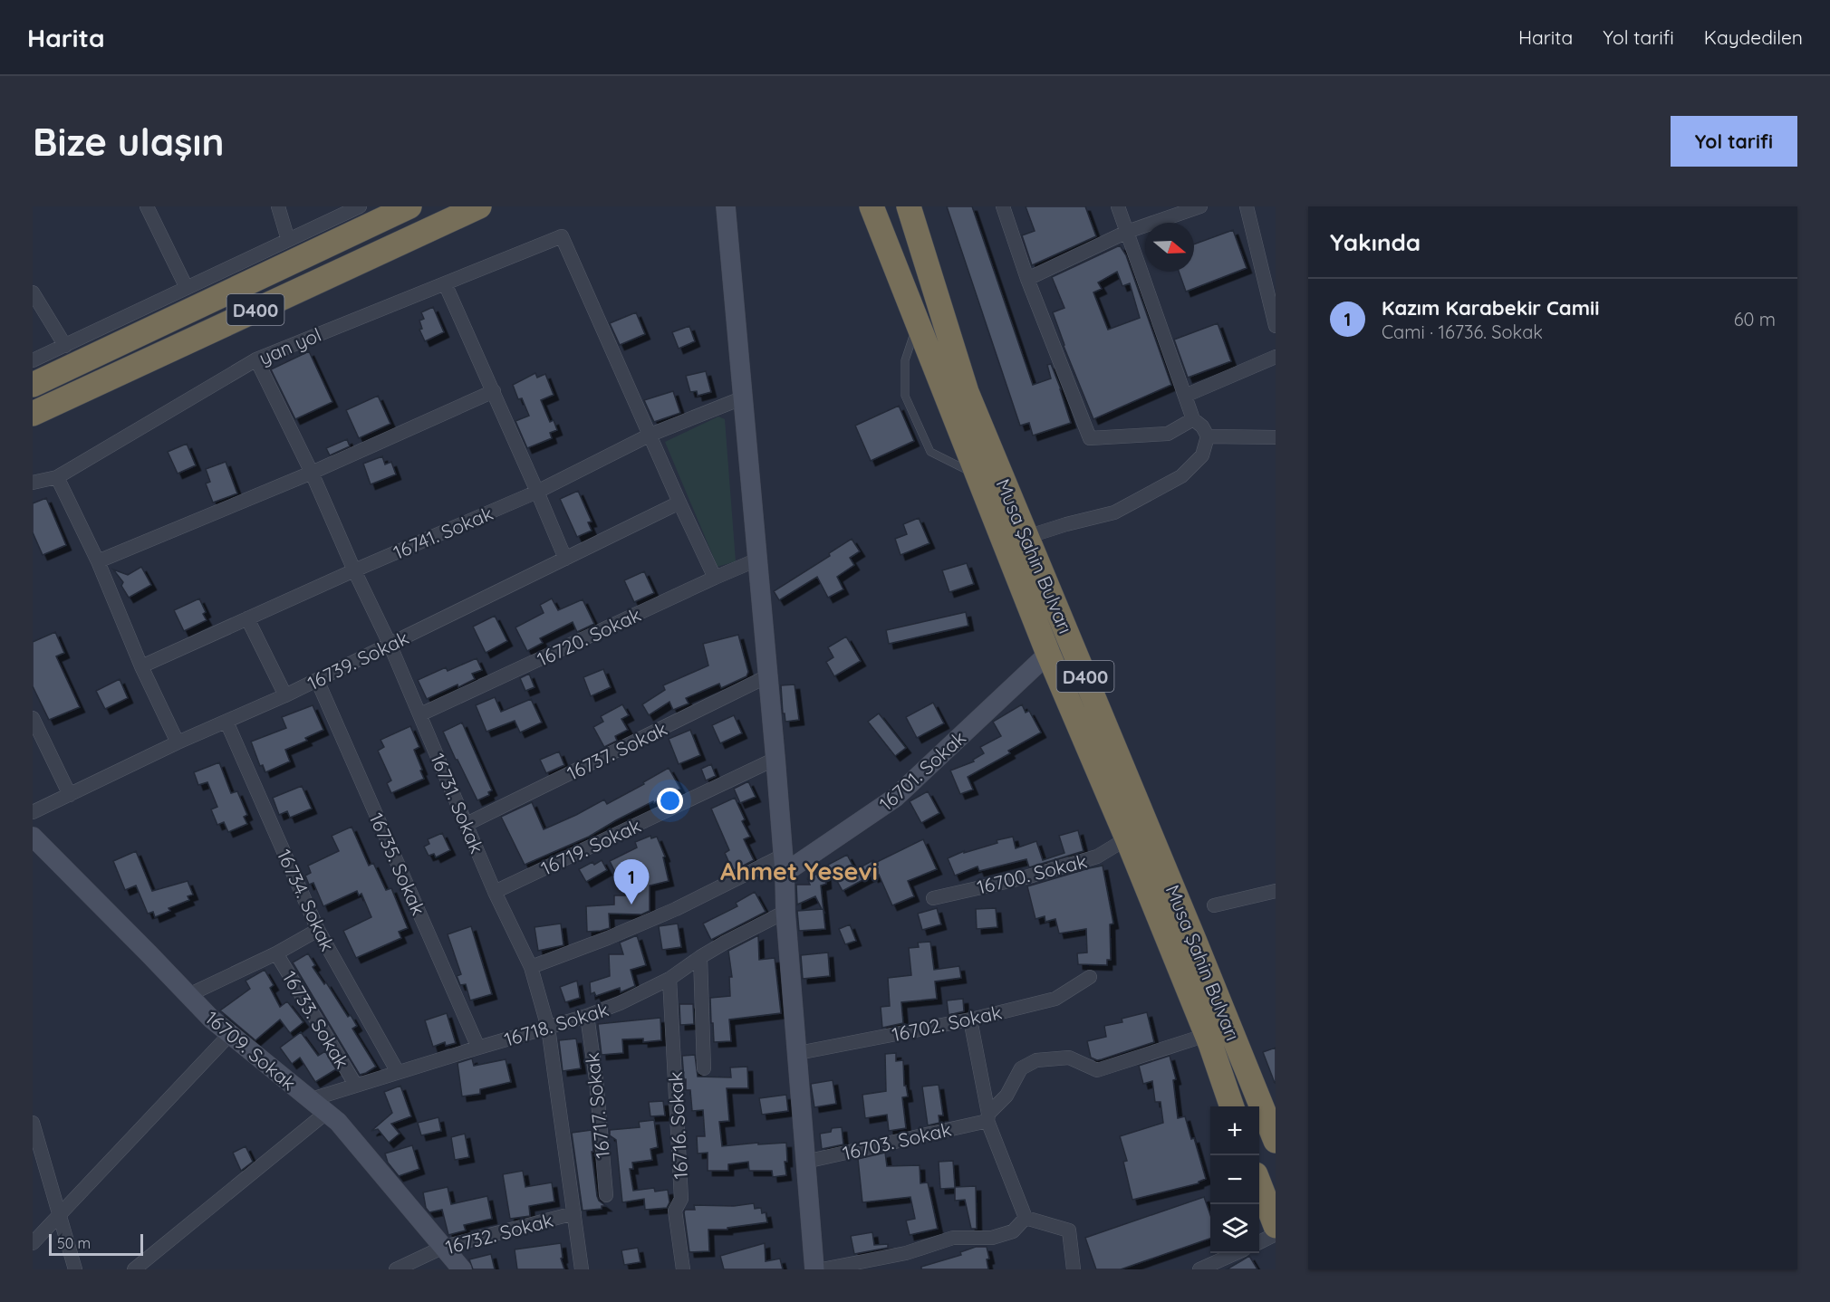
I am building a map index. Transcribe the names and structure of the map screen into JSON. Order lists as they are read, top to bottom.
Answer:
{
  "streets": {
    "highway": ["D400", "Musa Şahin Bulvarı"],
    "main road": ["16701. Sokak", "16709. Sokak"],
    "street": [
      "yan yol",
      "16741. Sokak",
      "16720. Sokak",
      "16739. Sokak",
      "16737. Sokak",
      "16731. Sokak",
      "16719. Sokak",
      "16735. Sokak",
      "16700. Sokak",
      "16734. Sokak",
      "16733. Sokak",
      "16702. Sokak",
      "16718. Sokak",
      "16717. Sokak",
      "16716. Sokak",
      "16703. Sokak",
      "16732. Sokak"
    ]
  },
  "crossings": [
    ["yan yol", "16741. Sokak"],
    ["yan yol", "16731. Sokak"],
    ["16741. Sokak", "16731. Sokak"],
    ["Musa Şahin Bulvarı", "16701. Sokak"],
    ["Musa Şahin Bulvarı", "16700. Sokak"],
    ["16720. Sokak", "16731. Sokak"],
    ["16739. Sokak", "16731. Sokak"],
    ["16739. Sokak", "16735. Sokak"],
    ["16739. Sokak", "16734. Sokak"],
    ["16737. Sokak", "16731. Sokak"],
    ["16731. Sokak", "16719. Sokak"],
    ["16731. Sokak", "16718. Sokak"],
    ["16731. Sokak", "16732. Sokak"],
    ["16735. Sokak", "16718. Sokak"],
    ["16734. Sokak", "16718. Sokak"],
    ["16733. Sokak", "16718. Sokak"],
    ["16718. Sokak", "16709. Sokak"],
    ["16718. Sokak", "16717. Sokak"],
    ["16718. Sokak", "16716. Sokak"],
    ["16709. Sokak", "16732. Sokak"]
  ],
  "districts": ["Ahmet Yesevi"],
  "scale_bar": "50 m",
  "north": "right",
  "page": {
    "header": "Harita",
    "nav": ["Harita", "Yol tarifi", "Kaydedilen"],
    "buttons": "Yol tarifi",
    "title": "Bize ulaşın",
    "heading": "Yakında",
    "list": [
      {
        "mark": "1",
        "name": "Kazım Karabekir Camii",
        "note": "Cami · 16736. Sokak",
        "value": "60 m"
      }
    ],
    "pins": "1",
    "map_buttons": ["+", "−"],
    "scale": "50 m"
  }
}
